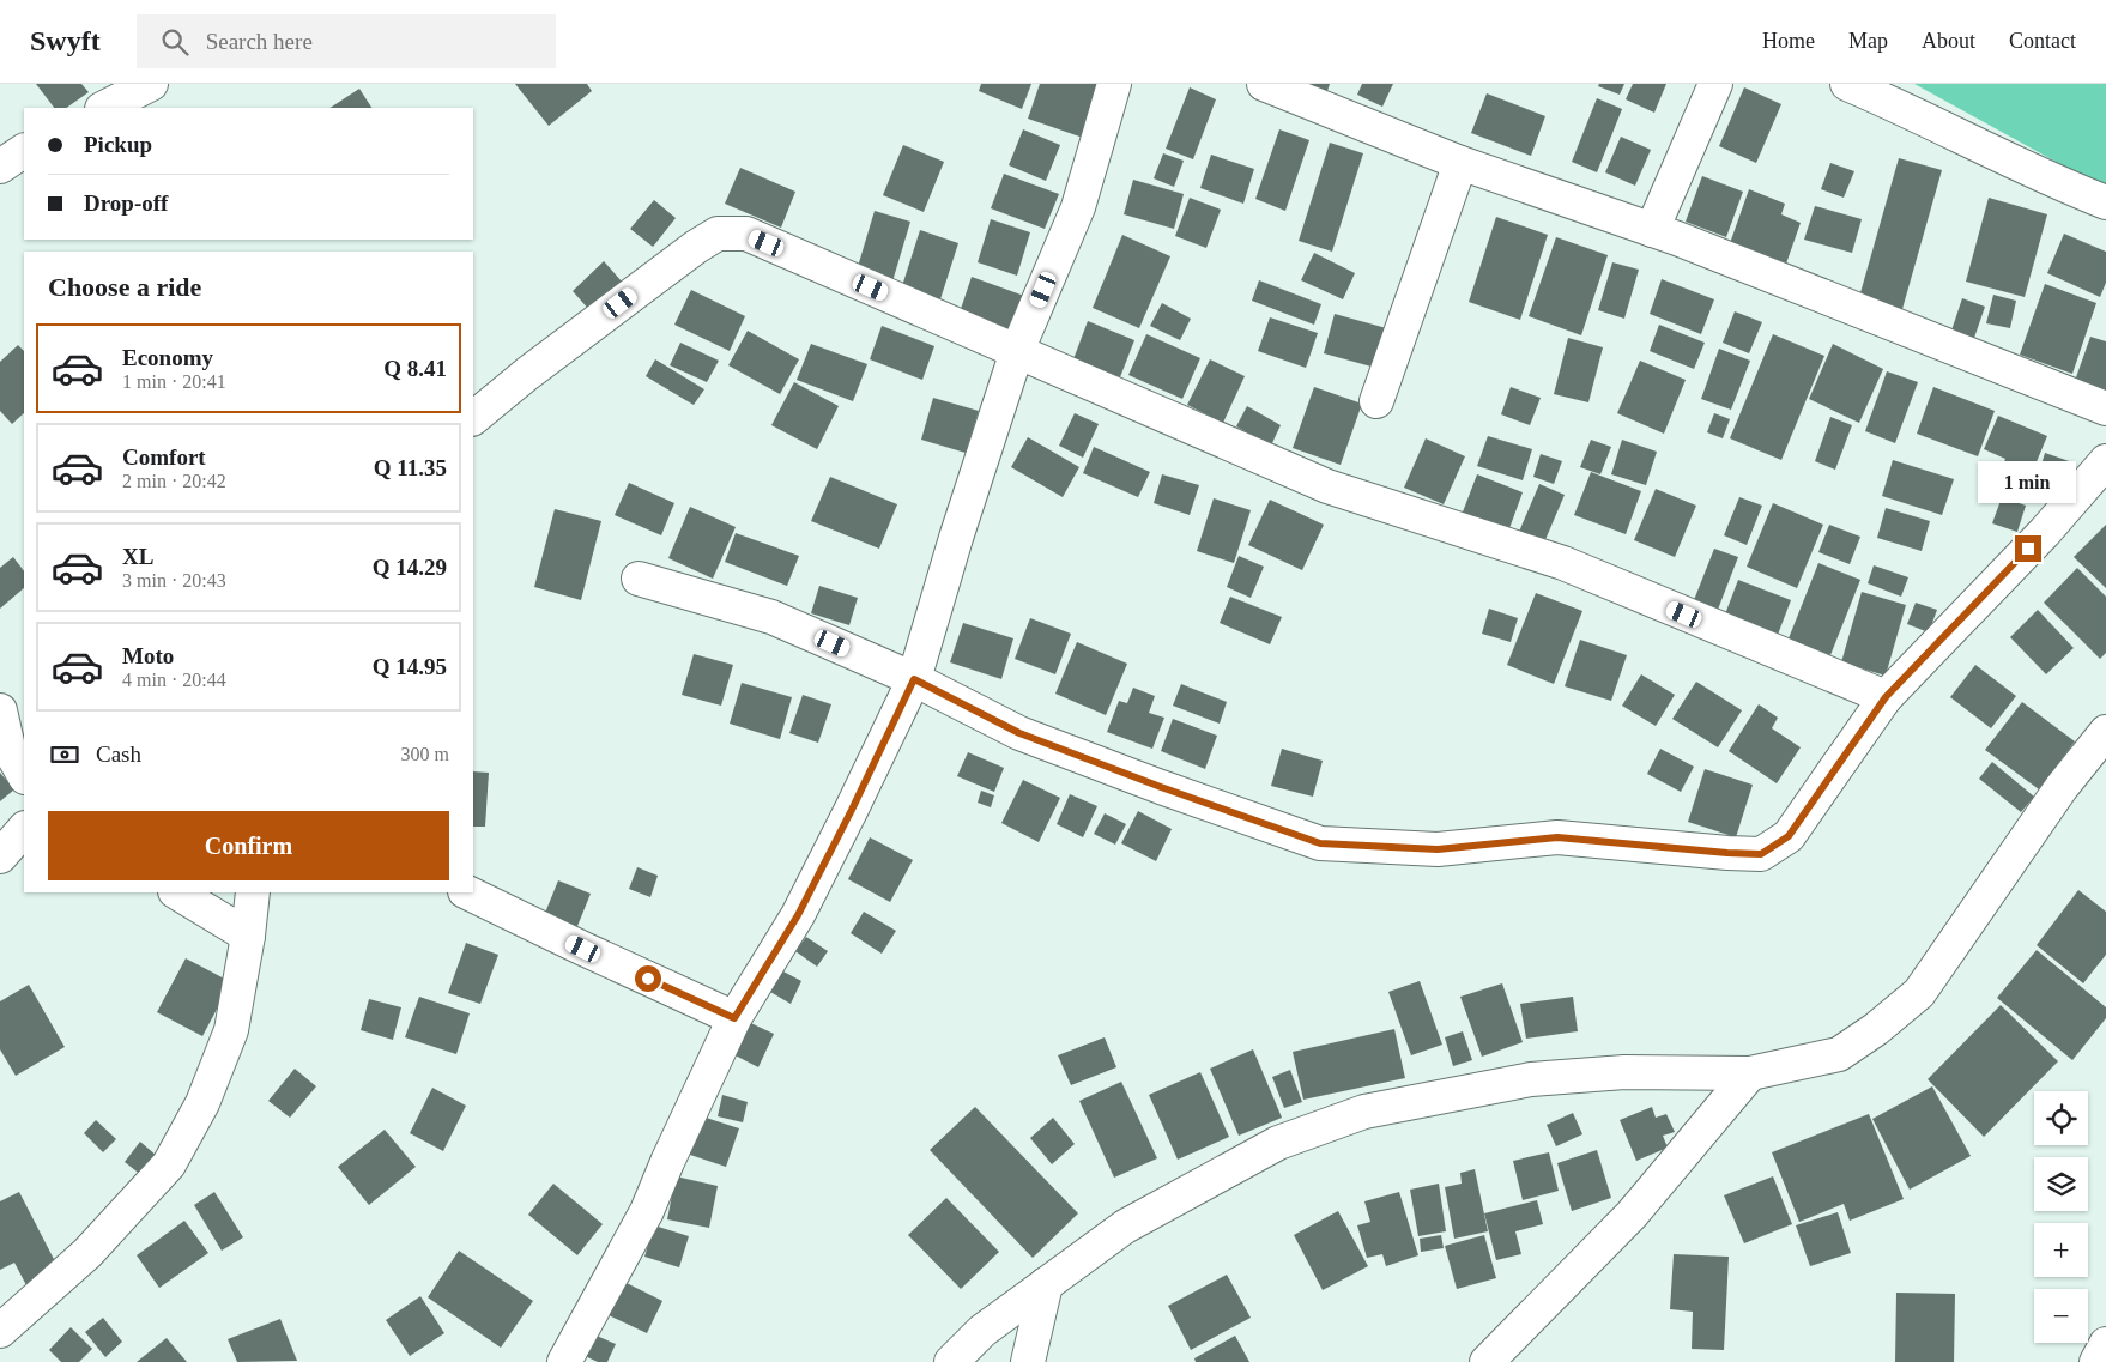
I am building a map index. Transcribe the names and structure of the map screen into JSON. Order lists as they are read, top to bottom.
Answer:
{
  "page": {
    "header": "Swyft",
    "search": "Search here",
    "nav": [
      "Home",
      "Map",
      "About",
      "Contact"
    ],
    "banner": ["Pickup", "Drop-off"],
    "heading": "Choose a ride",
    "list": [
      {
        "name": "Economy",
        "note": "1 min · 20:41",
        "value": "Q 8.41"
      },
      {
        "name": "Comfort",
        "note": "2 min · 20:42",
        "value": "Q 11.35"
      },
      {
        "name": "XL",
        "note": "3 min · 20:43",
        "value": "Q 14.29"
      },
      {
        "name": "Moto",
        "note": "4 min · 20:44",
        "value": "Q 14.95"
      }
    ],
    "bubble": "1 min",
    "pay": ["Cash", "300 m"],
    "buttons": "Confirm",
    "map_buttons": ["+", "−"]
  }
}
